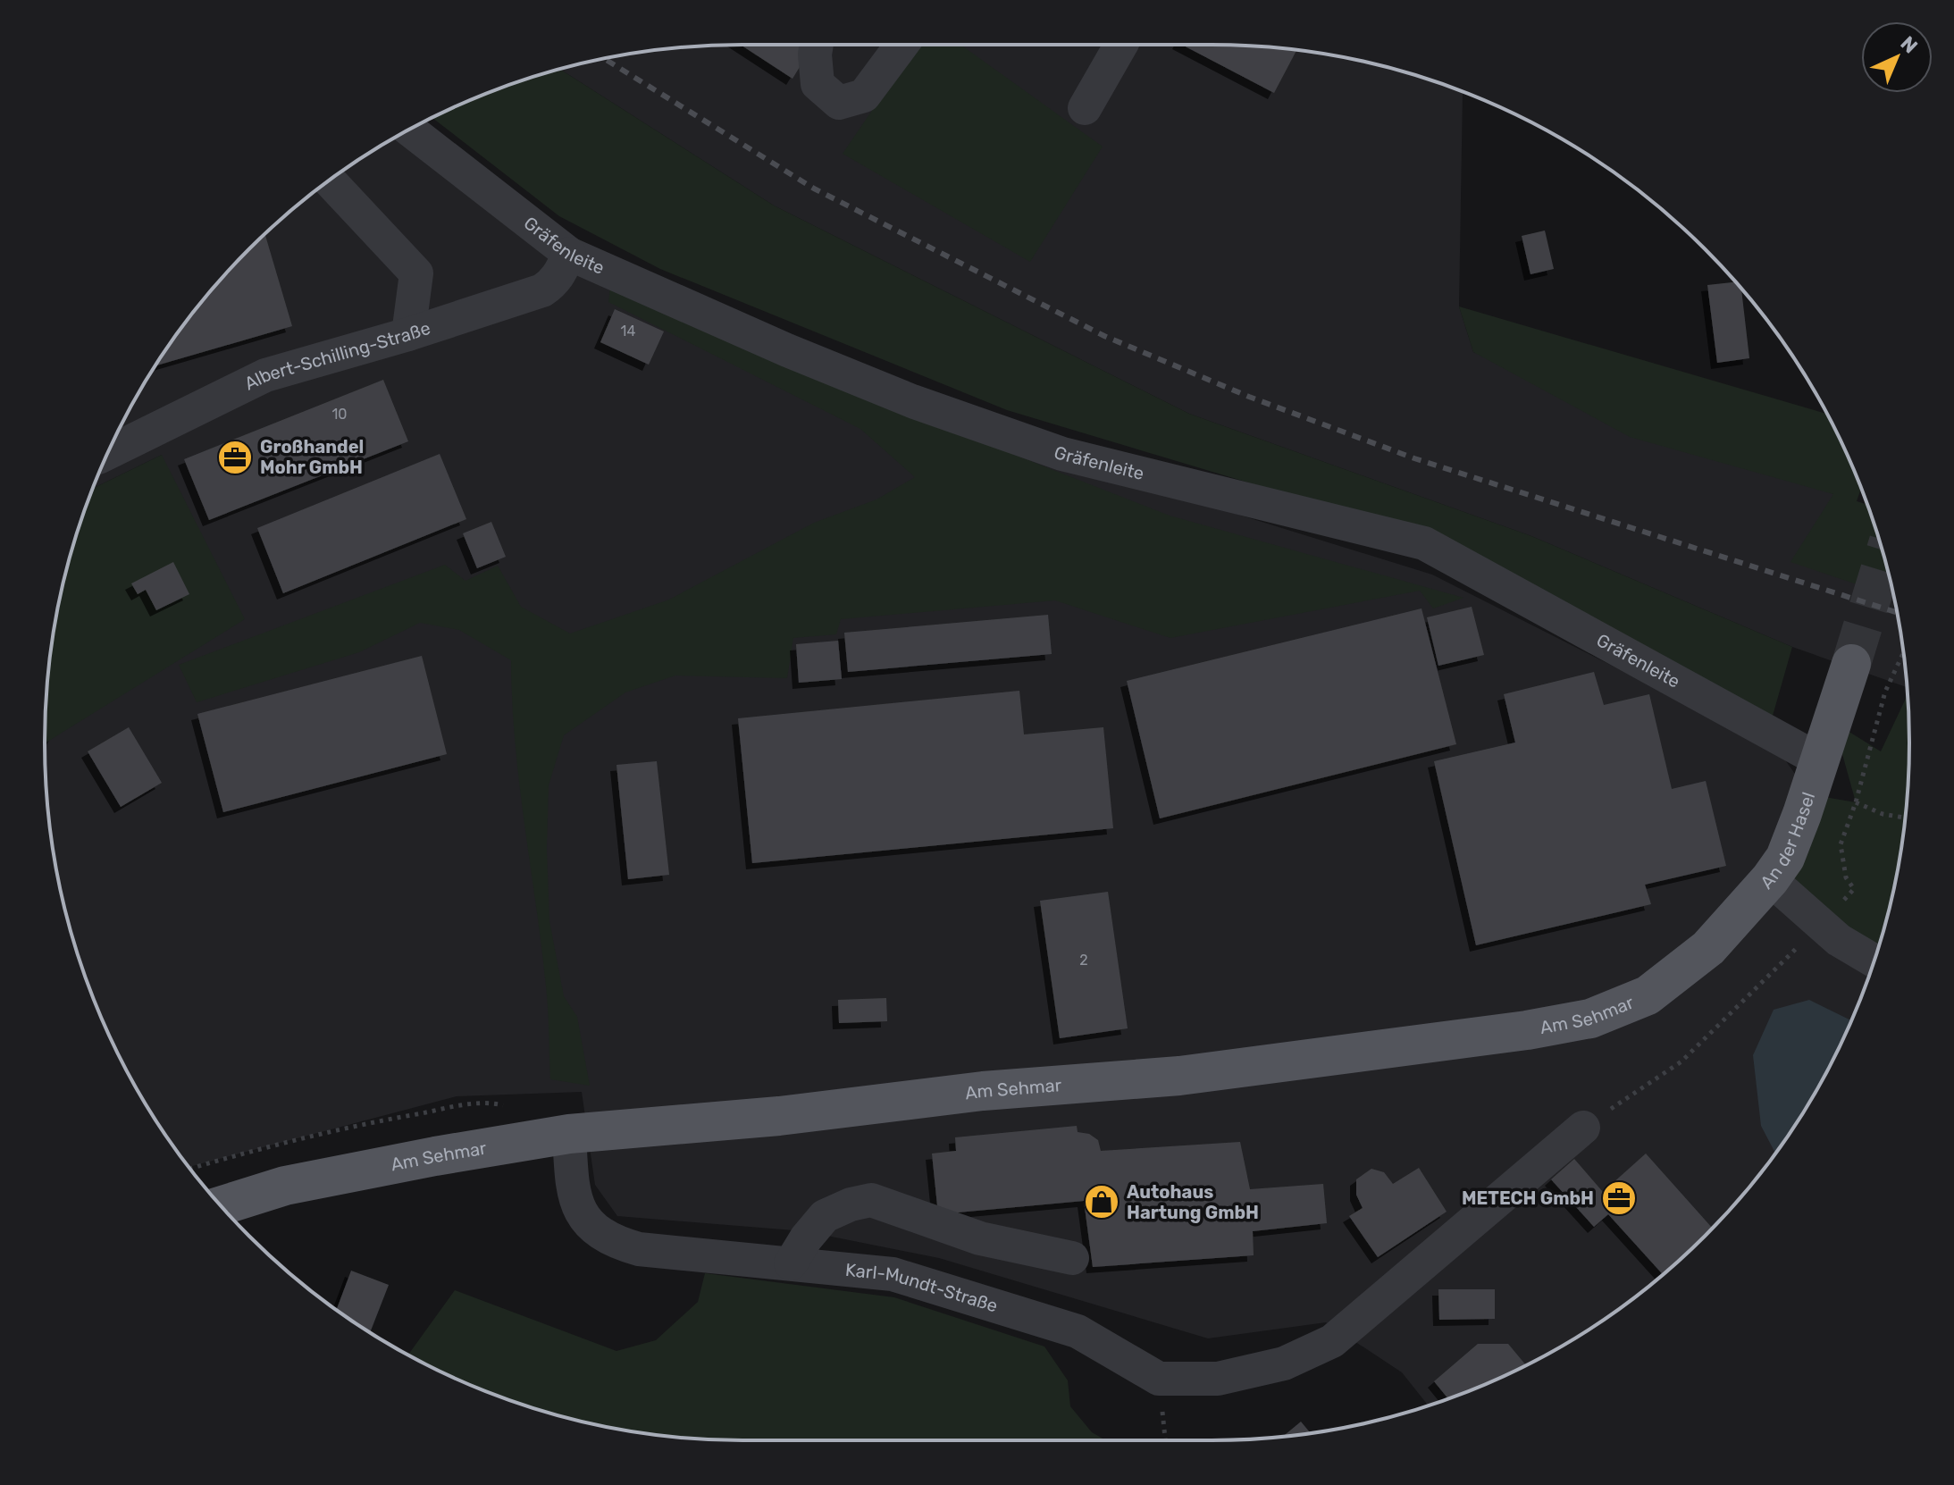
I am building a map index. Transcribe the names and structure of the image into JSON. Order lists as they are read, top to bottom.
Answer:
{
  "streets": {
    "main road": ["An der Hasel", "Am Sehmar"],
    "street": ["Gräfenleite", "Albert-Schilling-Straße", "Karl-Mundt-Straße"]
  },
  "crossings": [
    ["Gräfenleite", "Albert-Schilling-Straße"],
    ["Gräfenleite", "An der Hasel"],
    ["An der Hasel", "Am Sehmar"],
    ["Am Sehmar", "Karl-Mundt-Straße"]
  ],
  "places": {
    "office": ["Großhandel Mohr GmbH", "METECH GmbH"],
    "shop": ["Autohaus Hartung GmbH"]
  },
  "house_numbers": ["14", "10", "2"],
  "north": "top right"
}
